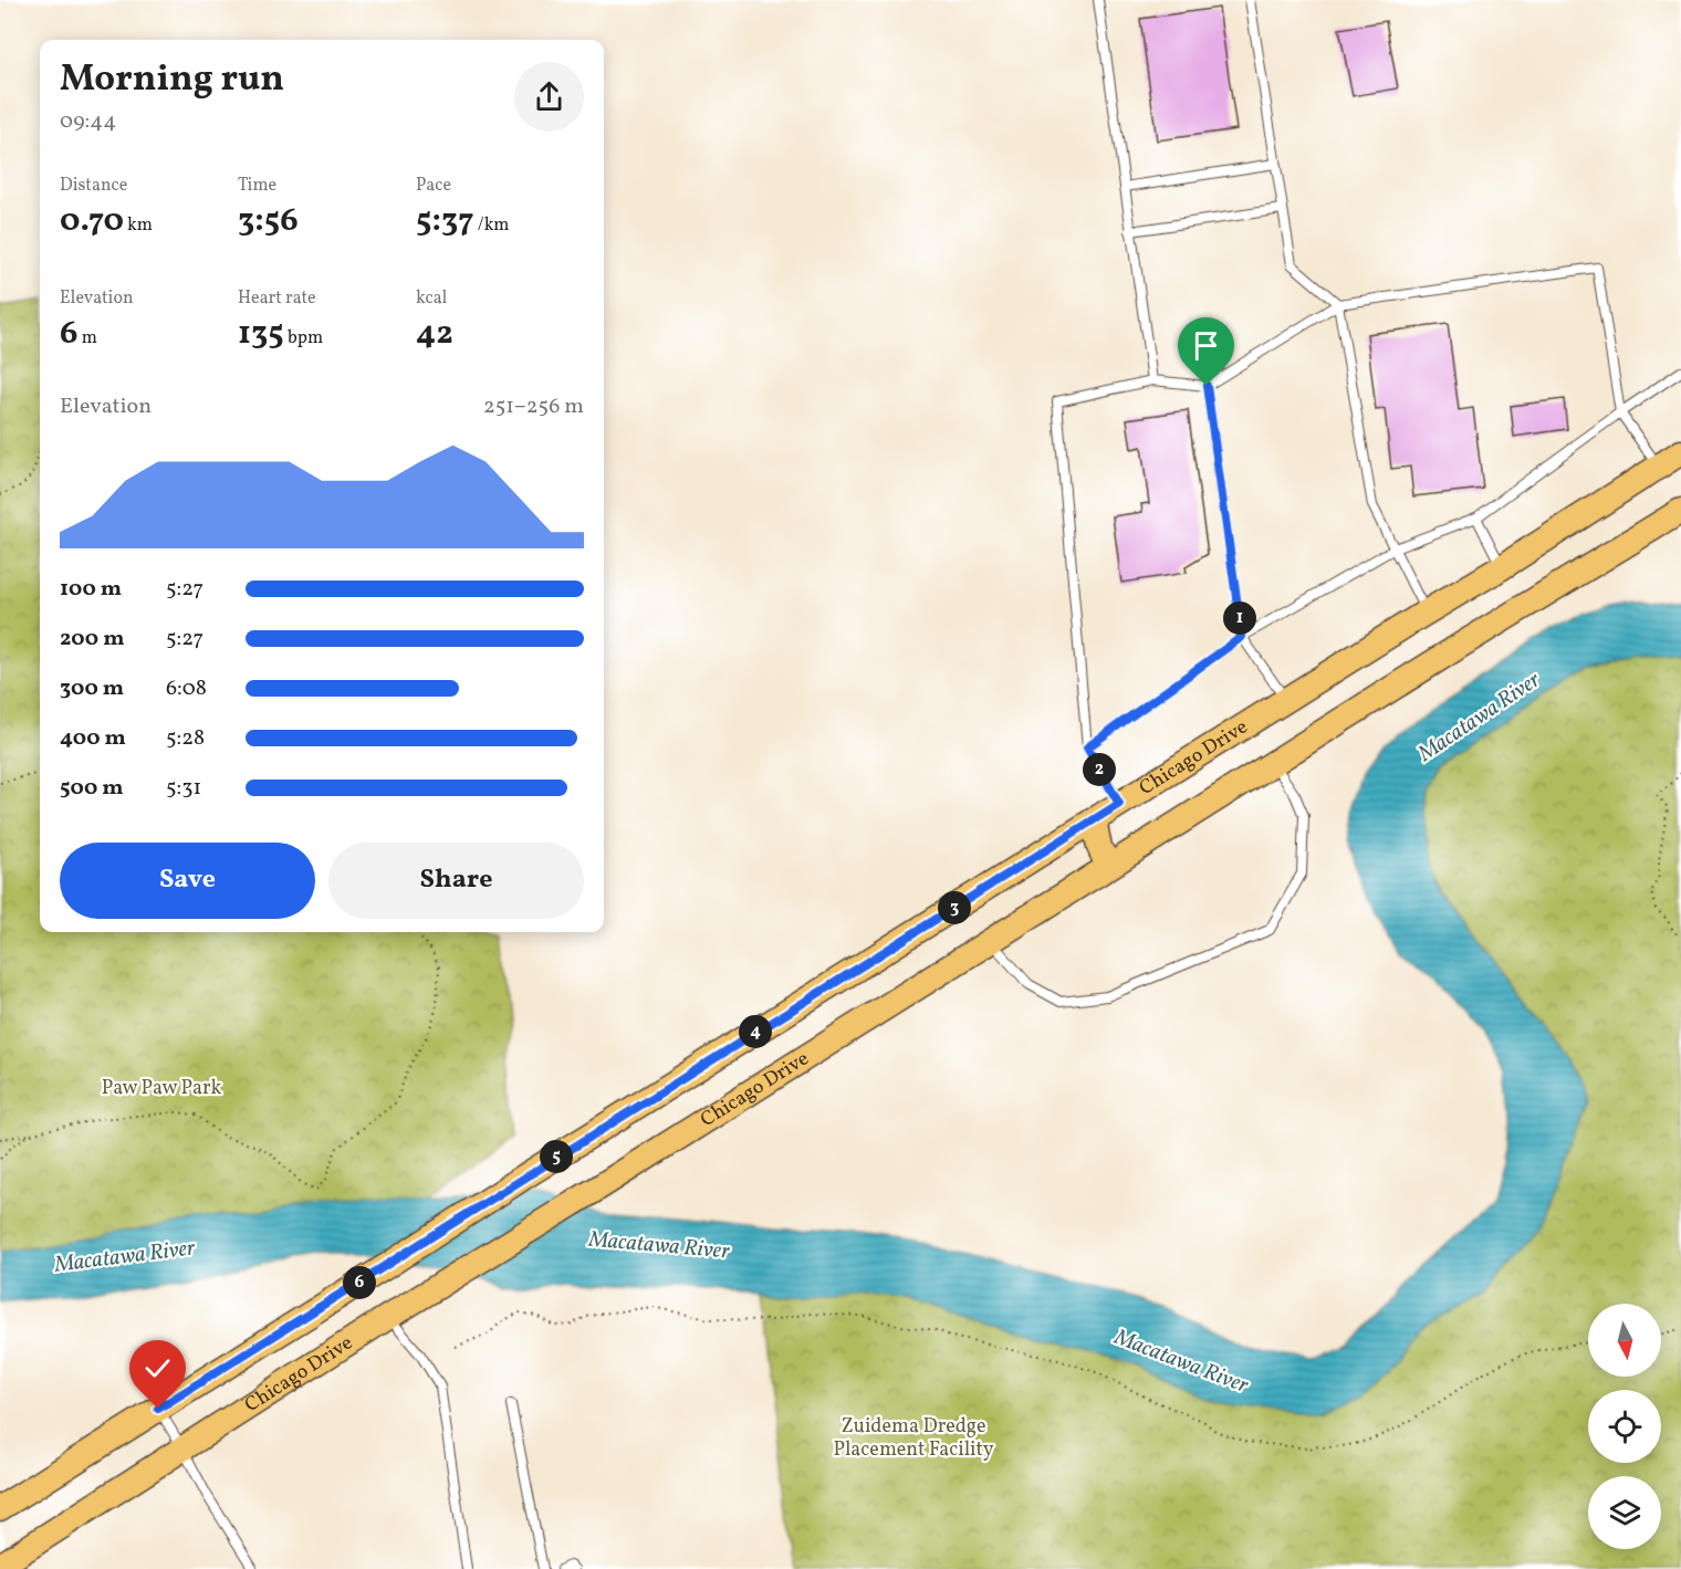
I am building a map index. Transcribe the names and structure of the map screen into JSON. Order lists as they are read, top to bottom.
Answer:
{
  "streets": {
    "main road": ["Chicago Drive"]
  },
  "water": ["Macatawa River"],
  "parks": ["Paw Paw Park", "Zuidema Dredge Placement Facility"],
  "north": "bottom",
  "page": {
    "heading": ["Morning run", "09:44"],
    "stats": [
      ["Distance", "0.70 km"],
      ["Time", "3:56"],
      ["Pace", "5:37 /km"],
      ["Elevation", "6 m"],
      ["Heart rate", "135 bpm"],
      ["kcal", "42"]
    ],
    "chart": ["Elevation", "251–256 m"],
    "list": [
      {
        "name": "100 m",
        "note": "5:27"
      },
      {
        "name": "200 m",
        "note": "5:27"
      },
      {
        "name": "300 m",
        "note": "6:08"
      },
      {
        "name": "400 m",
        "note": "5:28"
      },
      {
        "name": "500 m",
        "note": "5:31"
      }
    ],
    "pins": [
      "1",
      "2",
      "3",
      "4",
      "5",
      "6"
    ],
    "buttons": ["Save", "Share"]
  }
}
